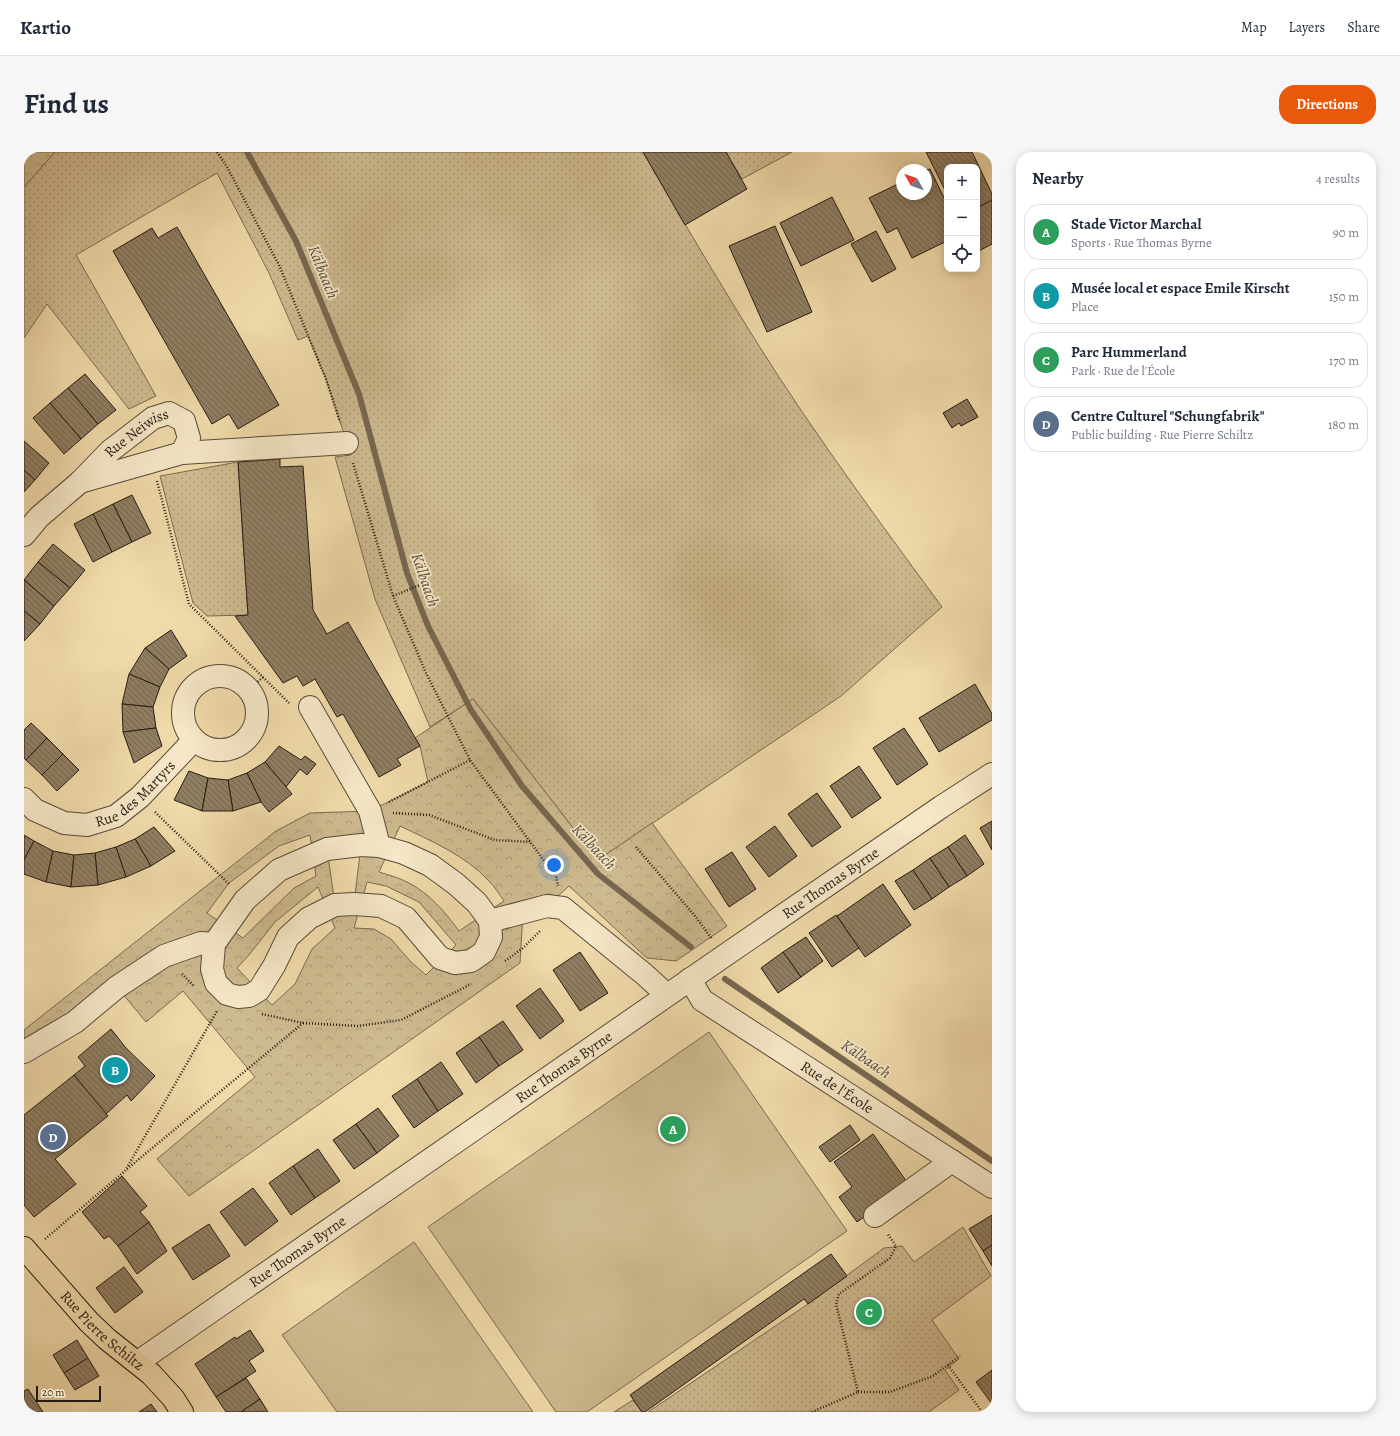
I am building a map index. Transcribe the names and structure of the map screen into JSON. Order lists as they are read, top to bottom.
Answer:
{
  "streets": {
    "main road": ["Rue Pierre Schiltz"],
    "street": [
      "Rue Neiwiss",
      "Rue des Martyrs",
      "Rue Thomas Byrne",
      "Rue de l'École"
    ]
  },
  "crossings": [
    ["Rue Thomas Byrne", "Rue de l'École"],
    ["Rue Thomas Byrne", "Rue Pierre Schiltz"]
  ],
  "water": ["Kälbaach"],
  "scale_bar": "20 m",
  "north": "top left",
  "page": {
    "header": "Kartio",
    "nav": ["Map", "Layers", "Share"],
    "title": "Find us",
    "buttons": "Directions",
    "heading": ["Nearby", "4 results"],
    "map_buttons": ["+", "−"],
    "list": [
      {
        "mark": "A",
        "name": "Stade Victor Marchal",
        "note": "Sports · Rue Thomas Byrne",
        "value": "90 m"
      },
      {
        "mark": "B",
        "name": "Musée local et espace Emile Kirscht",
        "note": "Place",
        "value": "150 m"
      },
      {
        "mark": "C",
        "name": "Parc Hummerland",
        "note": "Park · Rue de l'École",
        "value": "170 m"
      },
      {
        "mark": "D",
        "name": "Centre Culturel \"Schungfabrik\"",
        "note": "Public building · Rue Pierre Schiltz",
        "value": "180 m"
      }
    ],
    "pins": [
      "B",
      "A",
      "D",
      "C"
    ],
    "scale": "20 m"
  }
}
